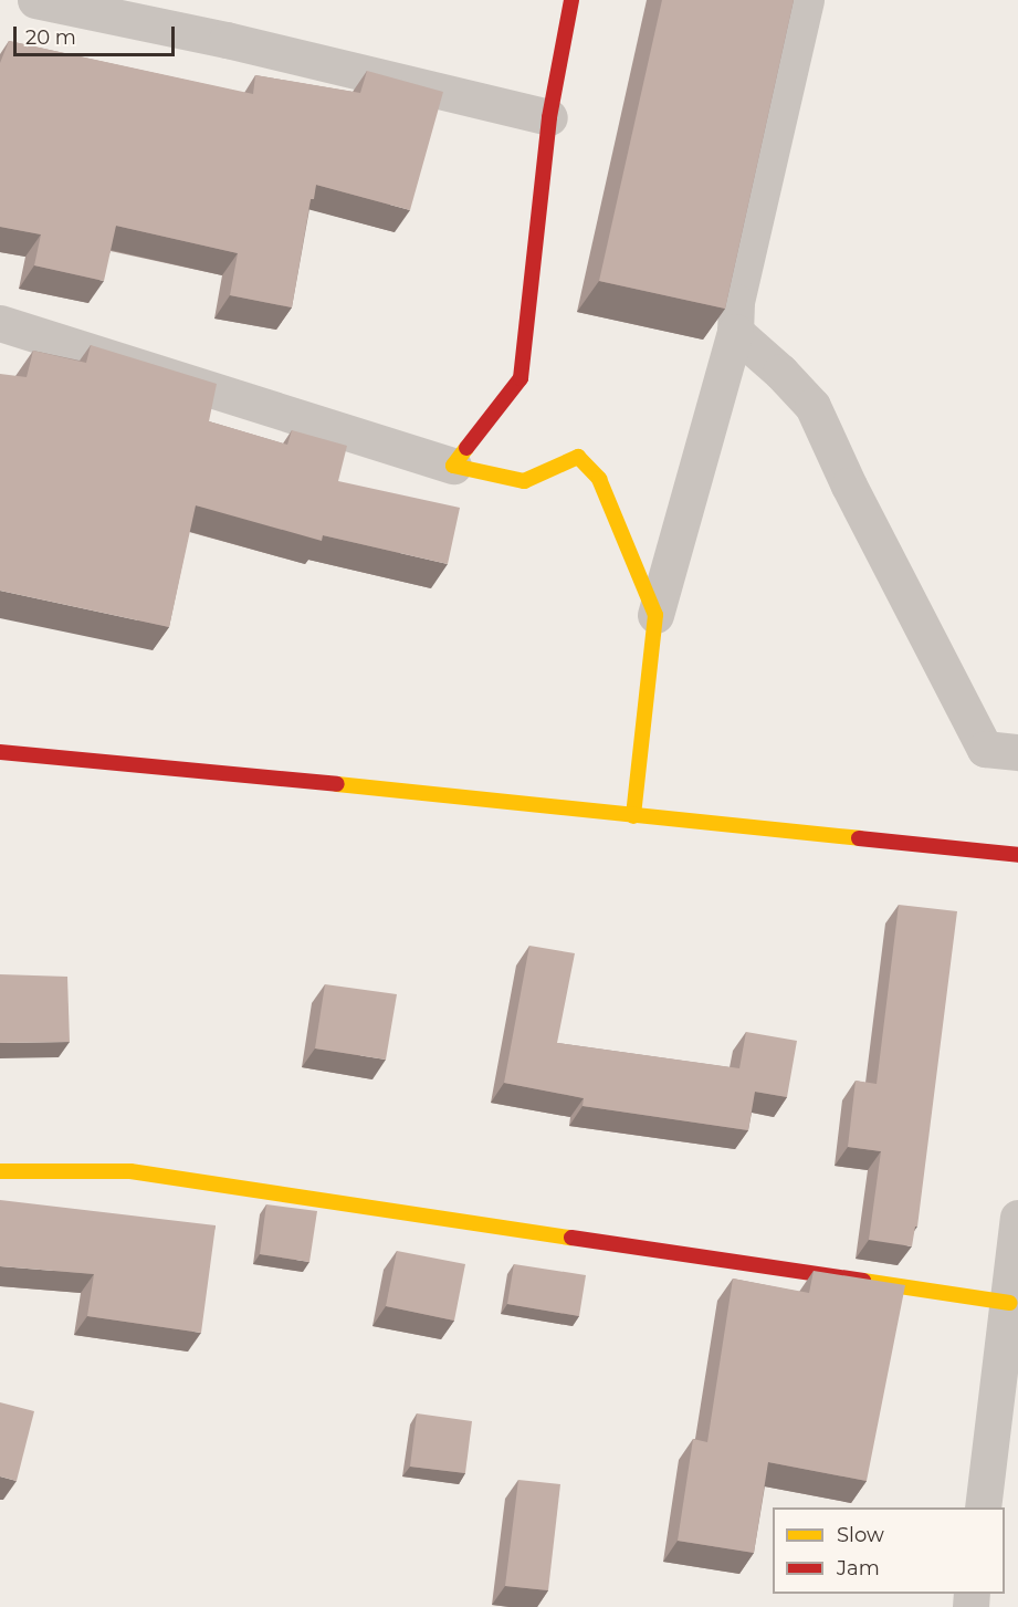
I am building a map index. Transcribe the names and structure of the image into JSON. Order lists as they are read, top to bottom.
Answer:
{
  "legend": ["Slow", "Jam"],
  "scale_bar": "20 m"
}
